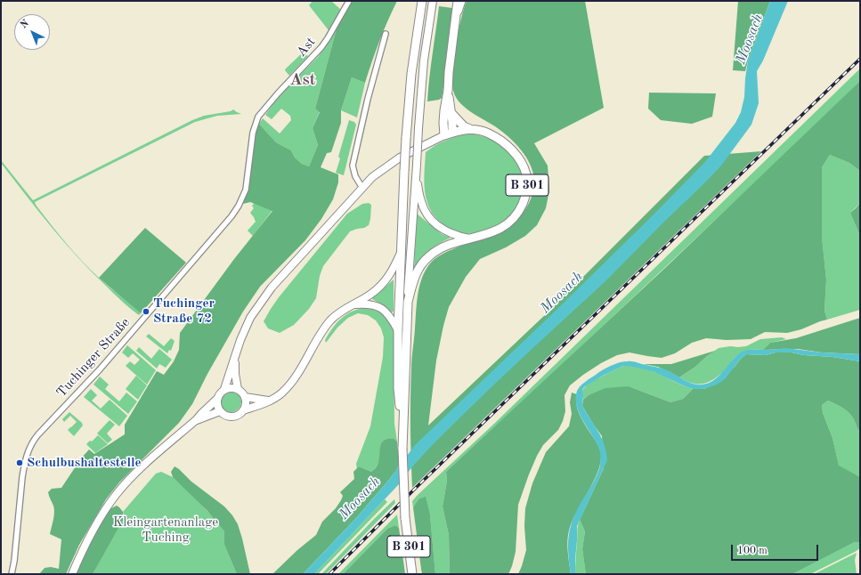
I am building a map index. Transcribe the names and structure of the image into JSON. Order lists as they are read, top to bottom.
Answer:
{
  "streets": {
    "main road": ["B 301"],
    "street": ["Ast", "Tuchinger Straße"]
  },
  "crossings": [
    ["Ast", "Tuchinger Straße"]
  ],
  "districts": ["Ast"],
  "water": ["Moosach"],
  "parks": ["Kleingartenanlage Tuching"],
  "places": ["Tuchinger Straße 72", "Schulbushaltestelle"],
  "scale_bar": "100 m",
  "north": "top left"
}
